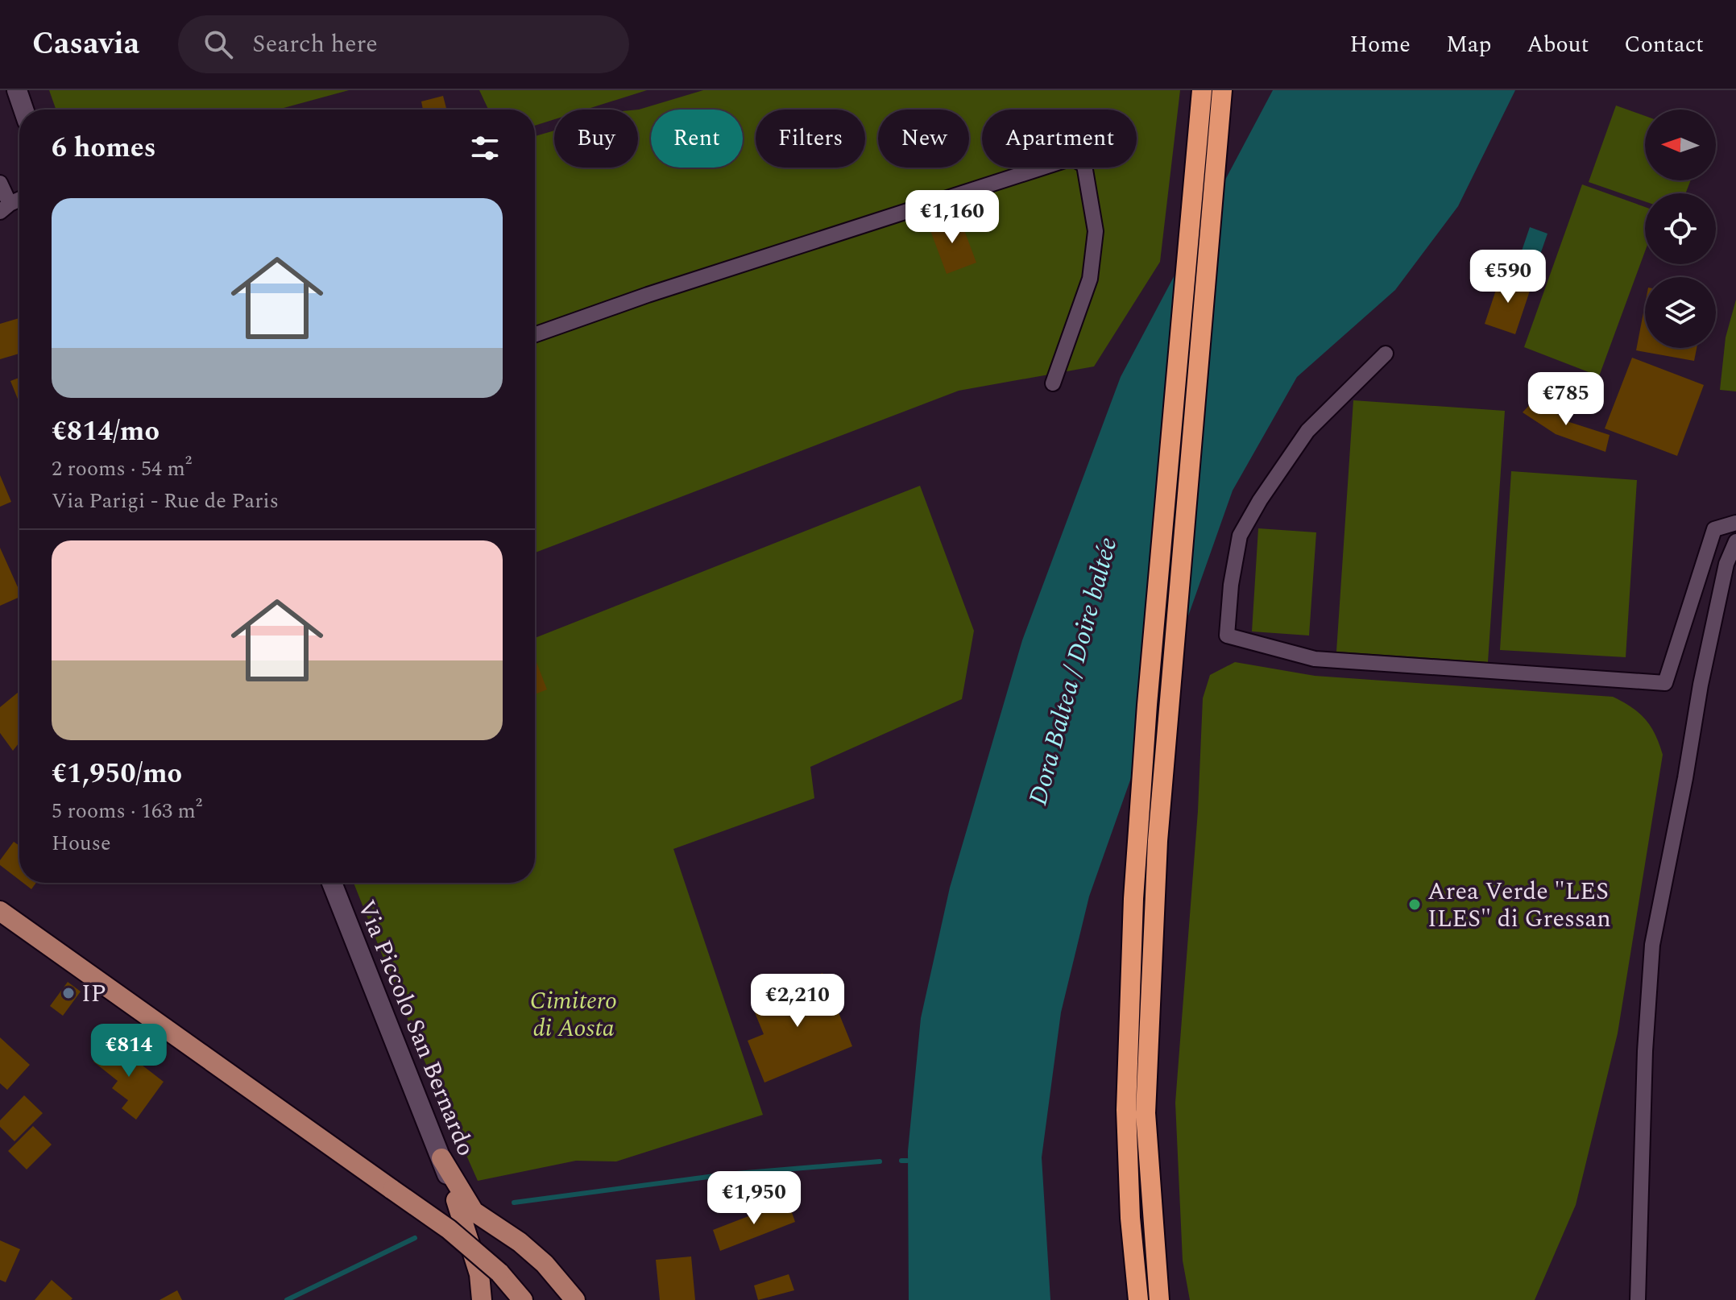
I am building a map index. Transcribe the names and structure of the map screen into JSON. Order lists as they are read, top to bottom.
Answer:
{
  "streets": {
    "street": ["Via Piccolo San Bernardo"]
  },
  "water": ["Dora Baltea / Doire baltée"],
  "parks": ["Cimitero di Aosta"],
  "places": ["Area Verde \"LES ILES\" di Gressan", "IP"],
  "north": "left",
  "page": {
    "header": "Casavia",
    "search": "Search here",
    "nav": [
      "Home",
      "Map",
      "About",
      "Contact"
    ],
    "chip": [
      "Buy",
      "Rent",
      "Filters",
      "New",
      "Apartment"
    ],
    "heading": "6 homes",
    "list": [
      {
        "name": "€814/mo",
        "note": "2 rooms · 54 m² · Via Parigi - Rue de Paris"
      },
      {
        "name": "€1,950/mo",
        "note": "5 rooms · 163 m² · House"
      }
    ],
    "price": [
      "€1,160",
      "€590",
      "€785",
      "€2,210",
      "€814",
      "€1,950"
    ]
  }
}
